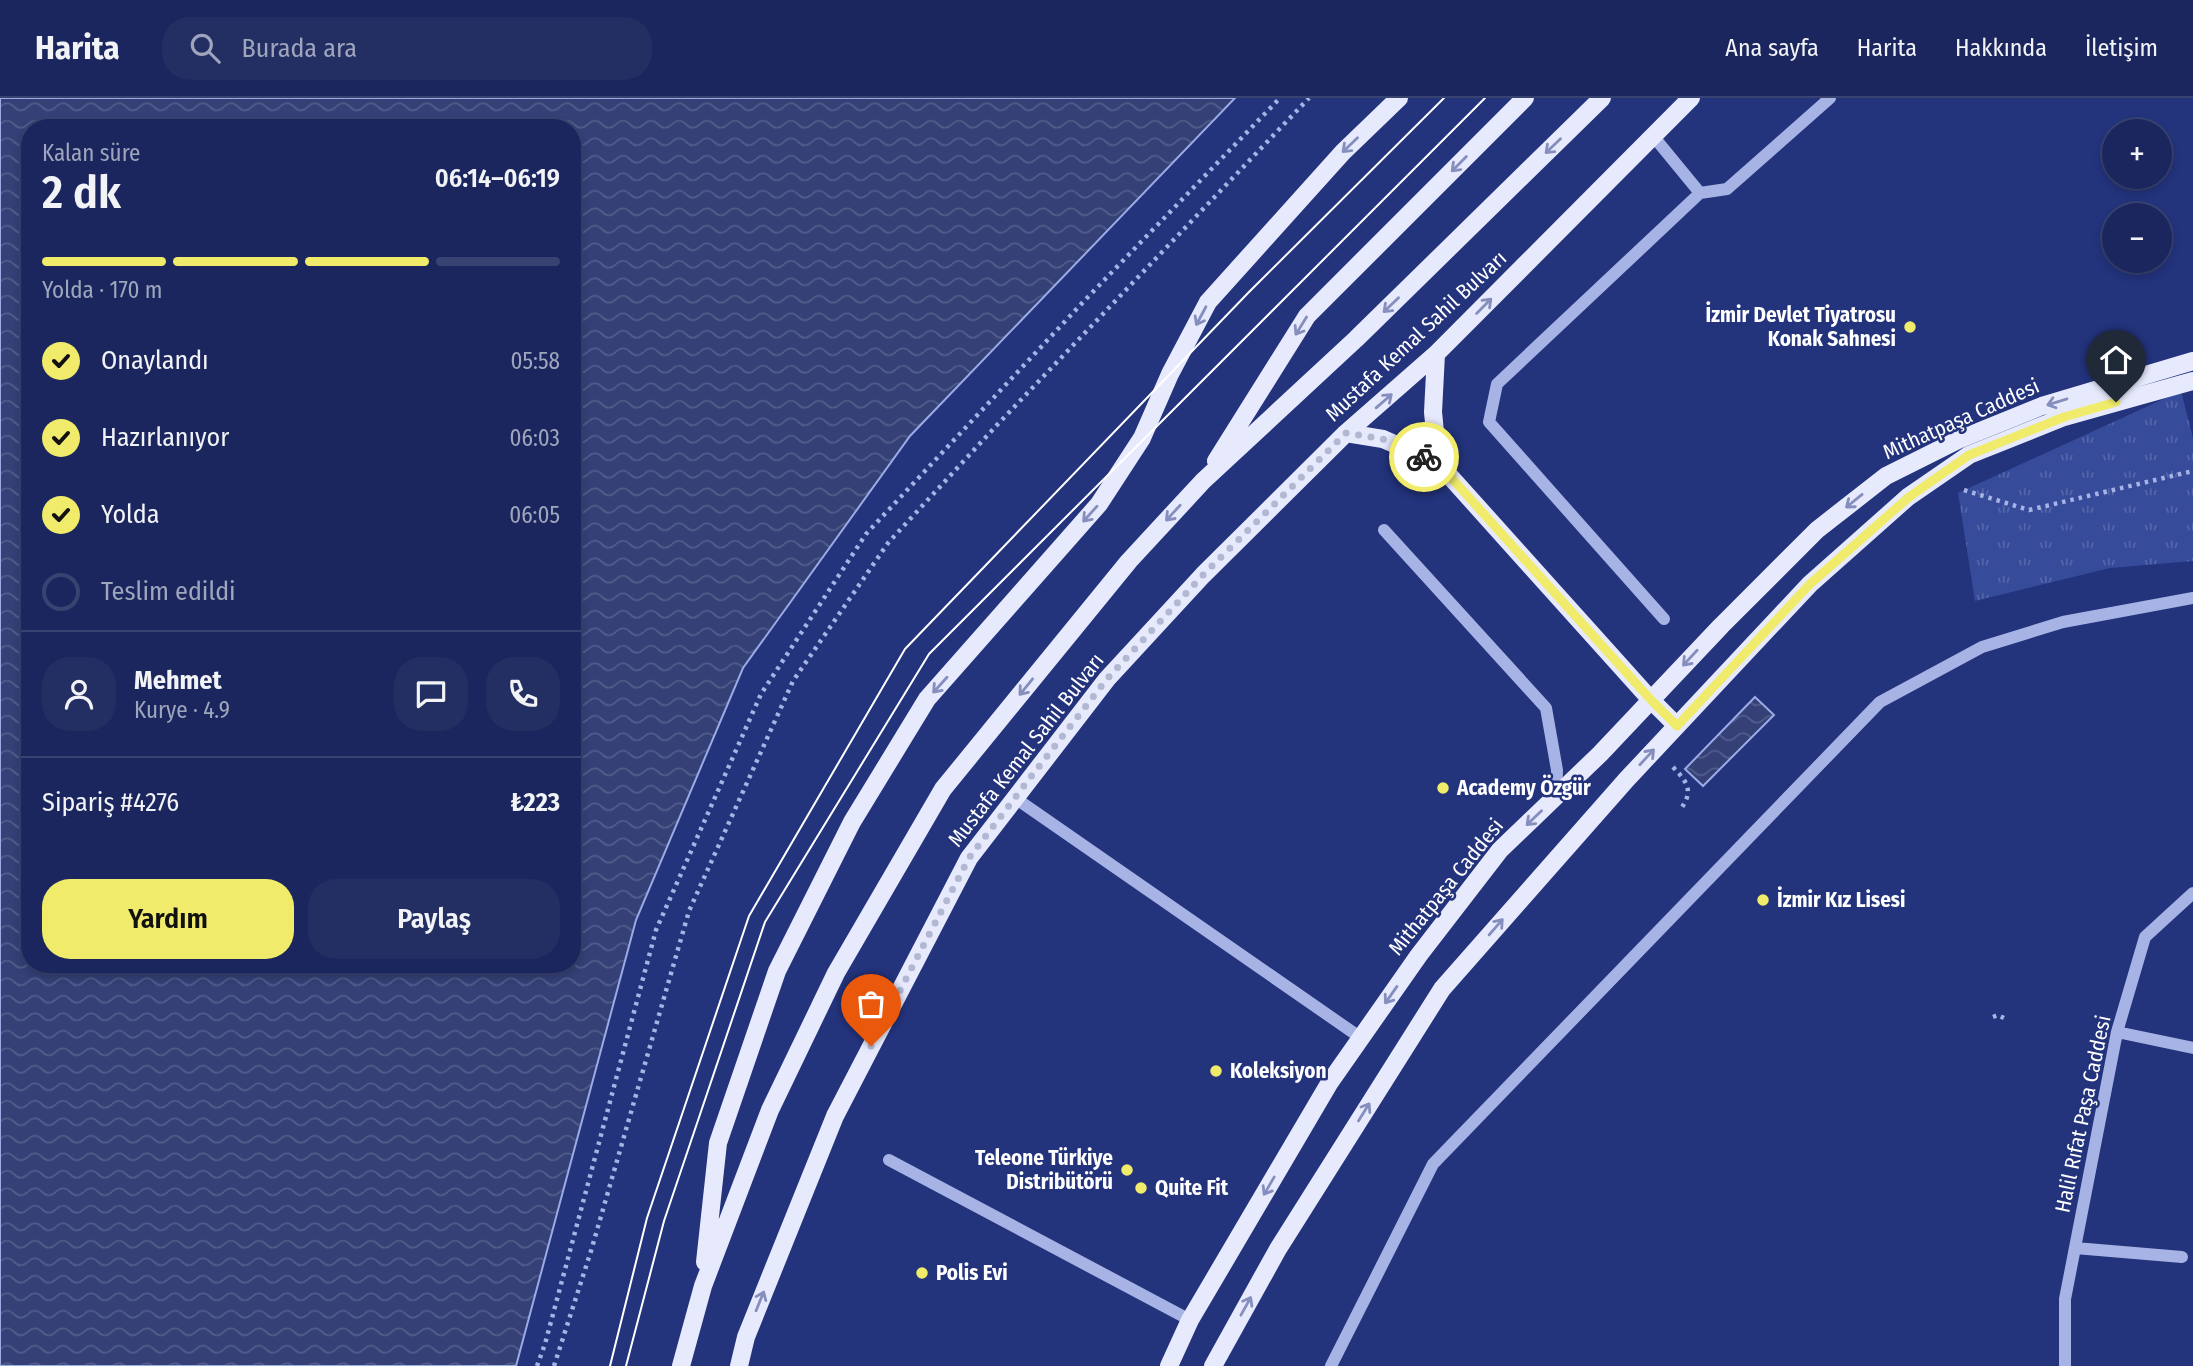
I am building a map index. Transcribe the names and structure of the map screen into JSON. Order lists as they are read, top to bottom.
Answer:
{
  "streets": {
    "main road": ["Mustafa Kemal Sahil Bulvarı", "Mithatpaşa Caddesi"],
    "street": ["Halil Rıfat Paşa Caddesi"]
  },
  "places": [
    "İzmir Devlet Tiyatrosu Konak Sahnesi",
    "Academy Özgür",
    "İzmir Kız Lisesi",
    "Koleksiyon",
    "Teleone Türkiye Distribütörü",
    "Quite Fit",
    "Polis Evi"
  ],
  "page": {
    "header": "Harita",
    "search": "Burada ara",
    "nav": [
      "Ana sayfa",
      "Harita",
      "Hakkında",
      "İletişim"
    ],
    "map_buttons": ["+", "−"],
    "heading": ["2 dk", "Kalan süre", "06:14–06:19"],
    "panel": [
      "Mehmet",
      "Kurye · 4.9",
      "Sipariş #4276",
      "₺223"
    ],
    "bar": "Yolda · 170 m",
    "list": [
      ["Onaylandı", "05:58"],
      ["Hazırlanıyor", "06:03"],
      ["Yolda", "06:05"],
      "Teslim edildi"
    ],
    "buttons": ["Yardım", "Paylaş"]
  }
}
